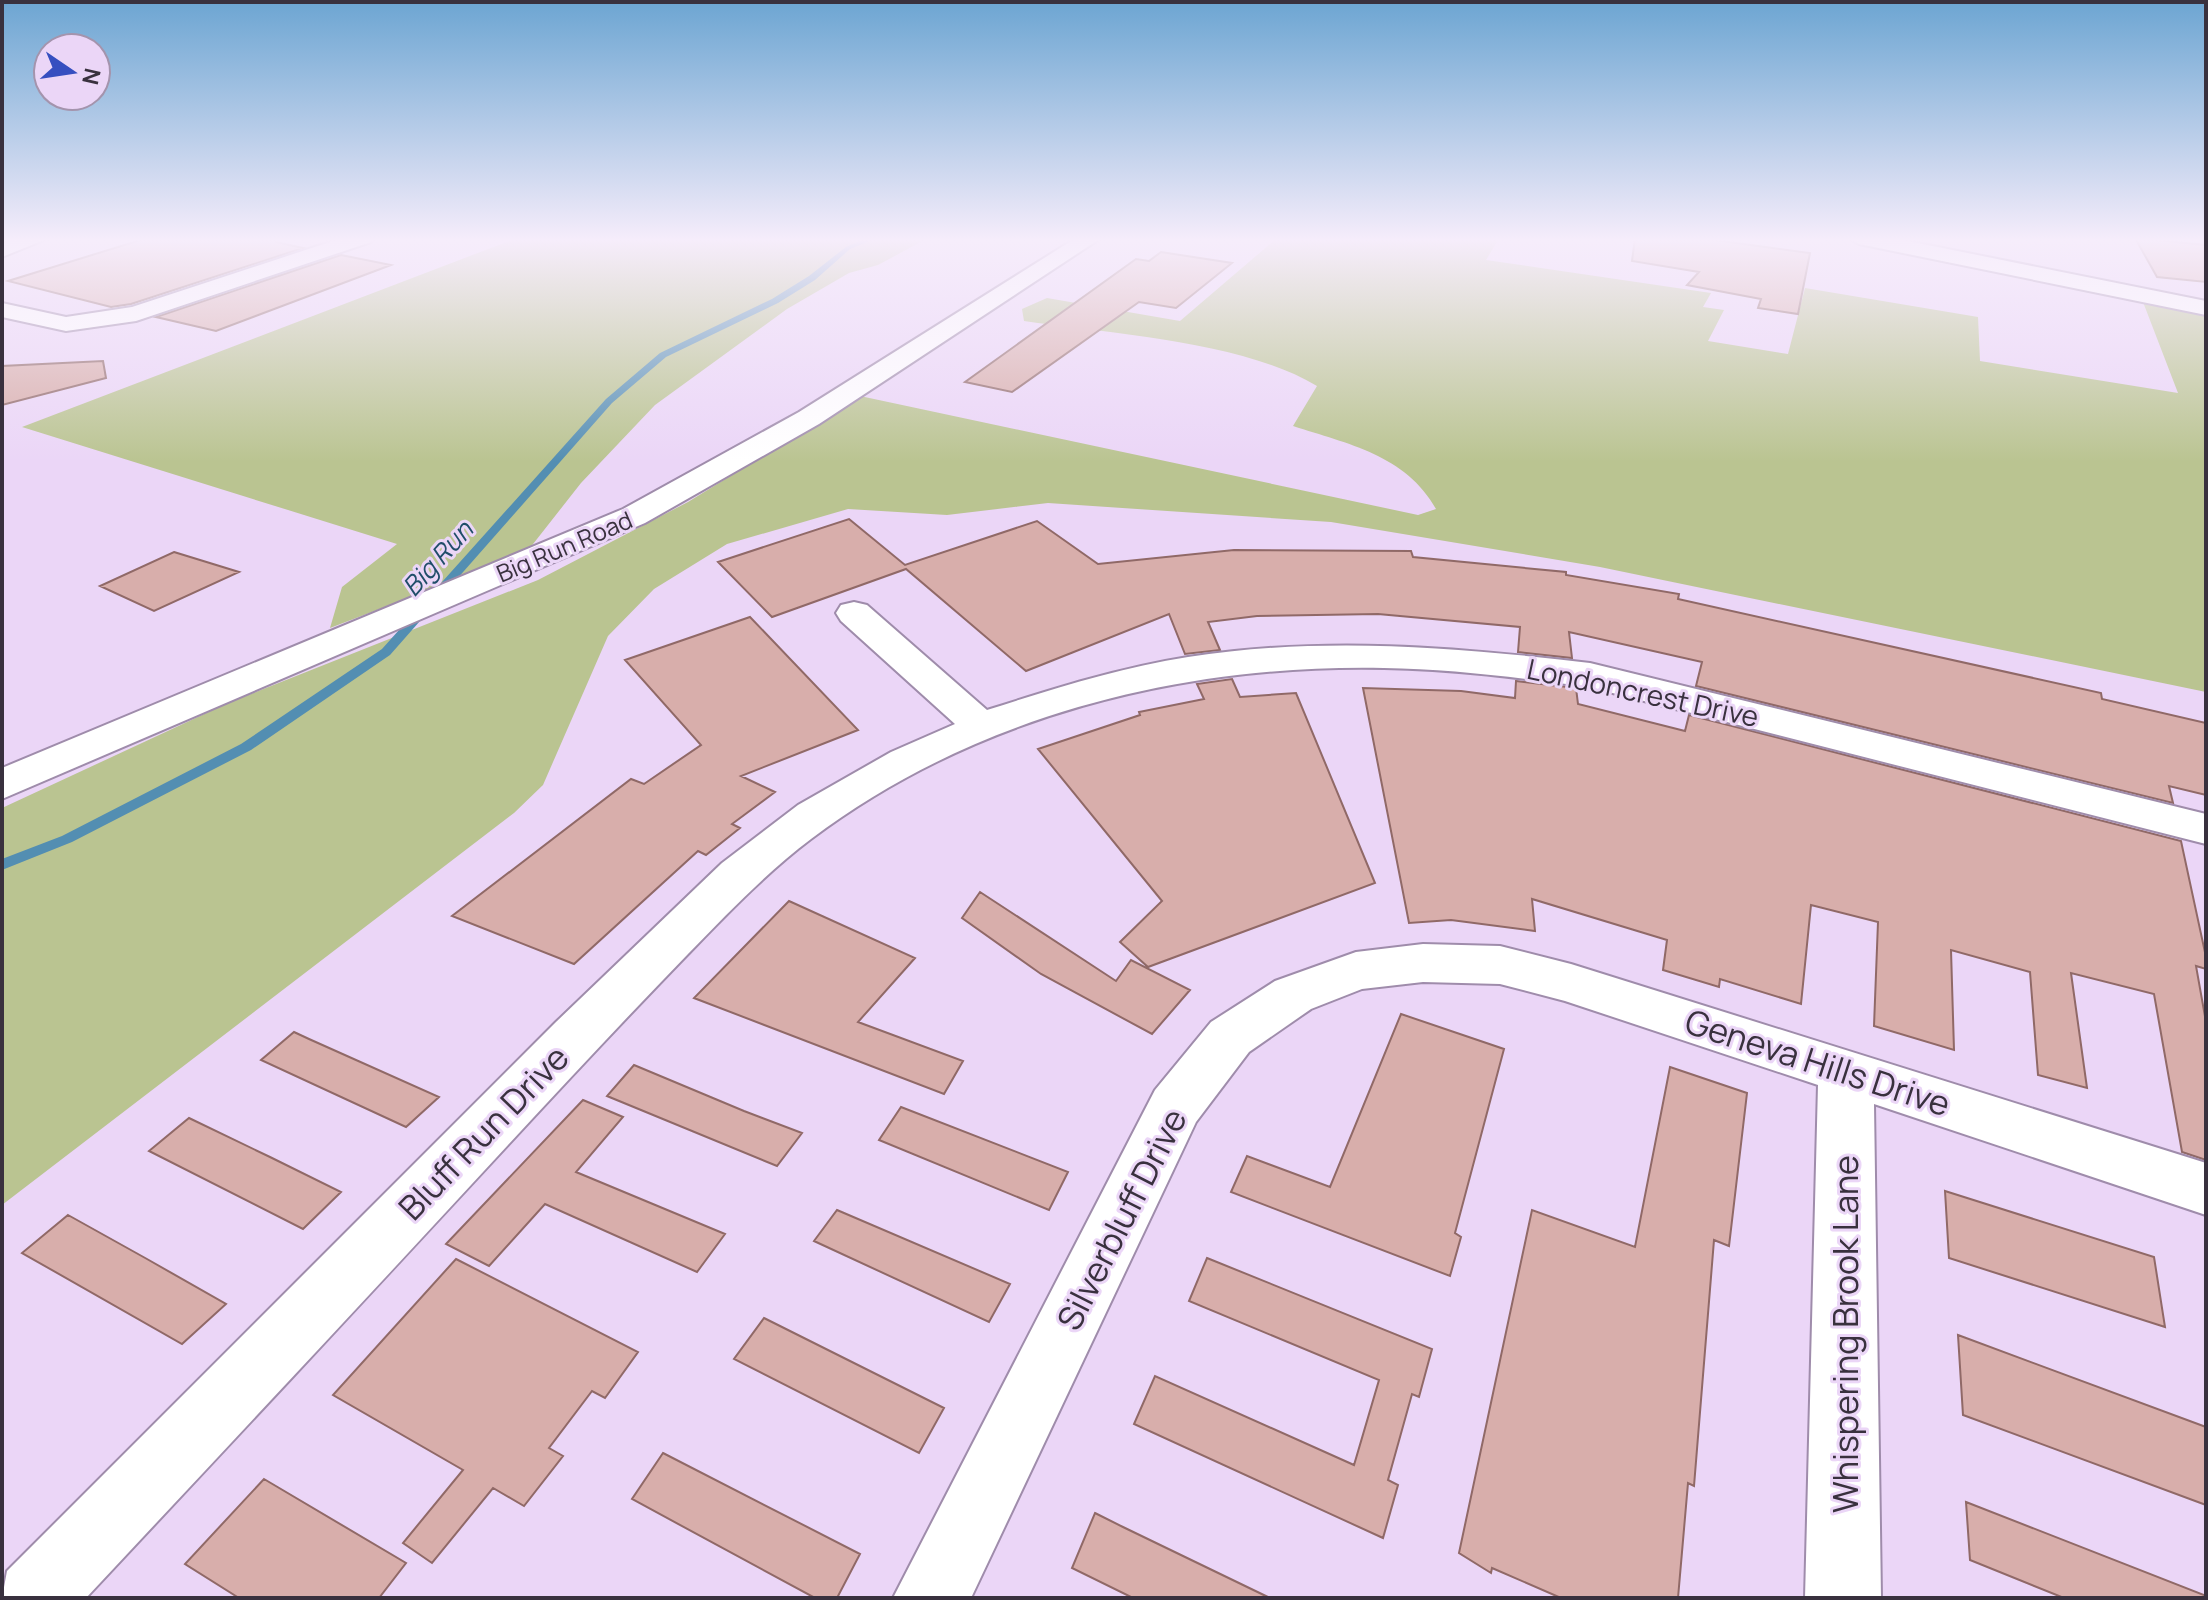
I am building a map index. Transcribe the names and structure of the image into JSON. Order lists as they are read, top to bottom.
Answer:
{
  "streets": {
    "street": [
      "Big Run Road",
      "Londoncrest Drive",
      "Geneva Hills Drive",
      "Bluff Run Drive",
      "Silverbluff Drive",
      "Whispering Brook Lane"
    ]
  },
  "crossings": [
    ["Londoncrest Drive", "Bluff Run Drive"],
    ["Geneva Hills Drive", "Silverbluff Drive"],
    ["Geneva Hills Drive", "Whispering Brook Lane"]
  ],
  "water": ["Big Run"],
  "north": "right"
}
